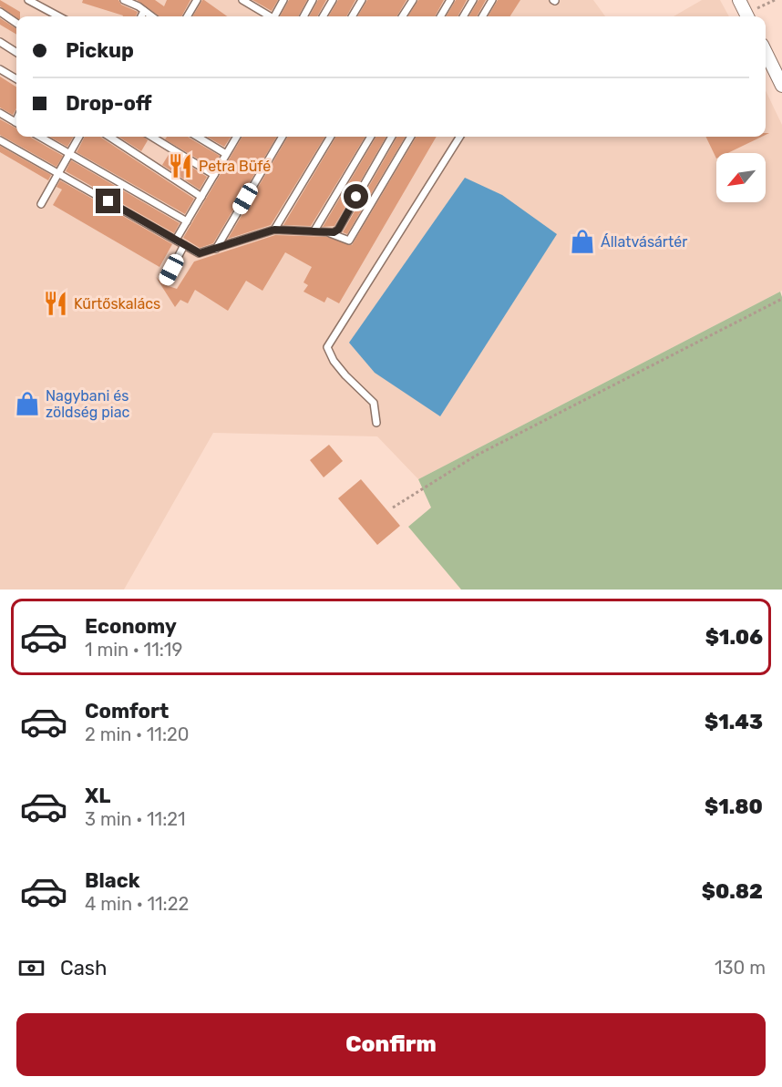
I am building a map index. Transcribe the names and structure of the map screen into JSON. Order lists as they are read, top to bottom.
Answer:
{
  "places": {
    "restaurant": ["Petra Büfé", "Kűrtőskalács"],
    "shop": ["Állatvásártér", "Nagybani és zöldség piac"]
  },
  "north": "bottom left",
  "page": {
    "banner": ["Pickup", "Drop-off"],
    "list": [
      {
        "name": "Economy",
        "note": "1 min · 11:19",
        "value": "$1.06"
      },
      {
        "name": "Comfort",
        "note": "2 min · 11:20",
        "value": "$1.43"
      },
      {
        "name": "XL",
        "note": "3 min · 11:21",
        "value": "$1.80"
      },
      {
        "name": "Black",
        "note": "4 min · 11:22",
        "value": "$0.82"
      }
    ],
    "pay": ["Cash", "130 m"],
    "buttons": "Confirm"
  }
}
